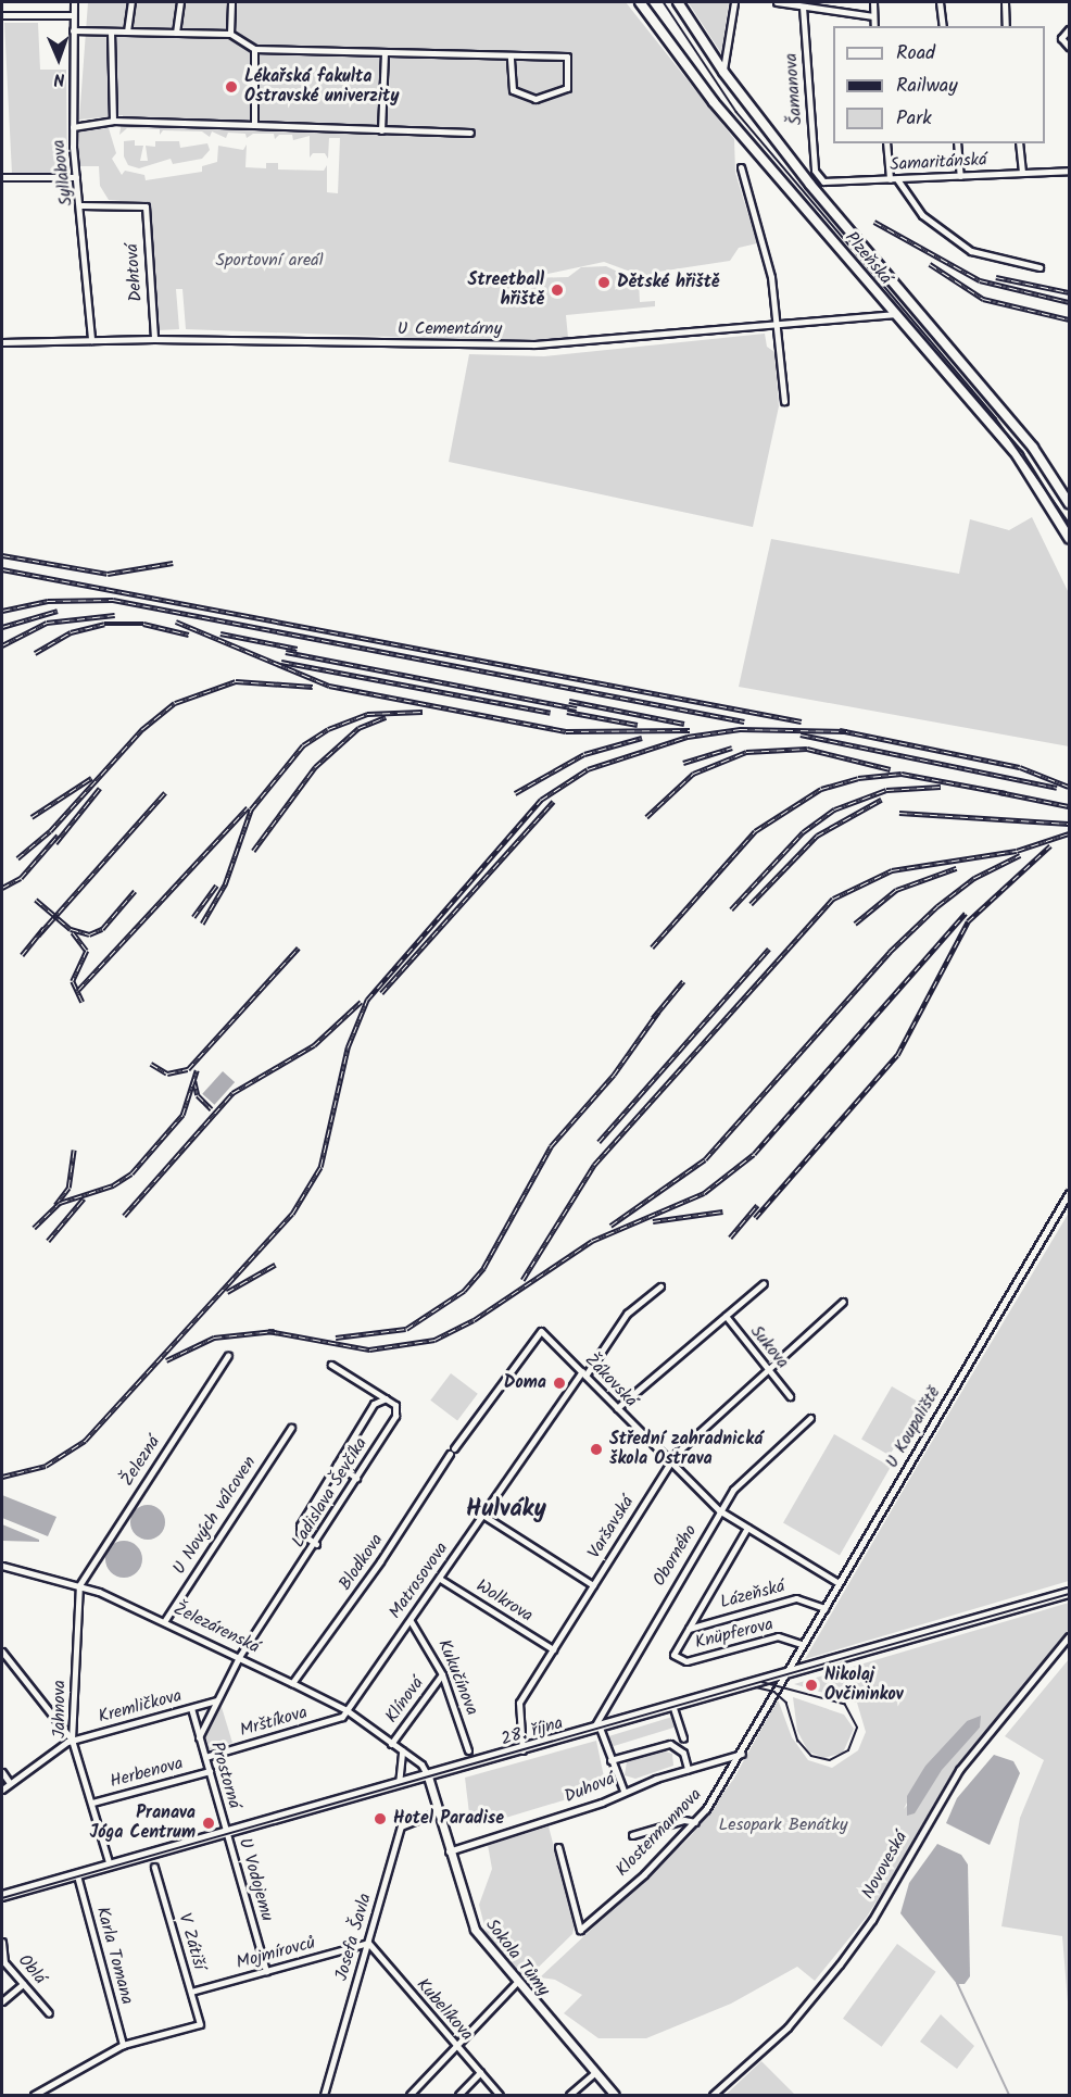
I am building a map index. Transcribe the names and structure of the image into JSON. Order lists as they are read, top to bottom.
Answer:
{
  "streets": {
    "main road": ["Plzeňská", "28. října"],
    "street": [
      "Šamanova",
      "Samaritánská",
      "Syllabova",
      "Dehtová",
      "U Cementárny",
      "Sukova",
      "Žákovská",
      "U Koupaliště",
      "Železná",
      "Ladislava Ševčíka",
      "U Nových válcoven",
      "Varšavská",
      "Oborného",
      "Blodkova",
      "Matrosovova",
      "Lázeňská",
      "Wolkrova",
      "Železárenská",
      "Knüpferova",
      "Kukučínova",
      "Klínová",
      "Kremličkova",
      "Jahnova",
      "Mrštíkova",
      "Herbenova",
      "Prostorná",
      "Duhová",
      "Klostermannova",
      "Novoveská",
      "U Vodojemu",
      "Josefa Šavla",
      "V Zátiší",
      "Mojmírovců",
      "Karla Tomana",
      "Sokola Tůmy",
      "Oblá",
      "Kubelíkova"
    ]
  },
  "crossings": [
    ["Šamanova", "Samaritánská"],
    ["Syllabova", "Dehtová"],
    ["Syllabova", "U Cementárny"],
    ["Plzeňská", "U Cementárny"],
    ["Dehtová", "U Cementárny"],
    ["Sukova", "Varšavská"],
    ["Žákovská", "U Koupaliště"],
    ["Žákovská", "Varšavská"],
    ["Žákovská", "Oborného"],
    ["Žákovská", "Blodkova"],
    ["Žákovská", "Matrosovova"],
    ["U Koupaliště", "Lázeňská"],
    ["U Koupaliště", "Knüpferova"],
    ["U Koupaliště", "28. října"],
    ["U Koupaliště", "Klostermannova"],
    ["Železná", "Železárenská"],
    ["Železná", "Jahnova"],
    ["Ladislava Ševčíka", "Železárenská"],
    ["Ladislava Ševčíka", "Prostorná"],
    ["U Nových válcoven", "Železárenská"],
    ["Varšavská", "Wolkrova"],
    ["Varšavská", "28. října"],
    ["Oborného", "28. října"],
    ["Blodkova", "Železárenská"],
    ["Matrosovova", "Wolkrova"],
    ["Matrosovova", "Železárenská"],
    ["Matrosovova", "Kukučínova"],
    ["Matrosovova", "Mrštíkova"],
    ["Lázeňská", "Knüpferova"],
    ["Železárenská", "Klínová"],
    ["Železárenská", "Jahnova"],
    ["Železárenská", "Mrštíkova"],
    ["Železárenská", "28. října"],
    ["Železárenská", "Prostorná"],
    ["Železárenská", "Sokola Tůmy"],
    ["Kukučínova", "Klínová"],
    ["Kremličkova", "Jahnova"],
    ["Kremličkova", "Prostorná"],
    ["Jahnova", "28. října"],
    ["Jahnova", "Herbenova"],
    ["Mrštíkova", "Prostorná"],
    ["28. října", "Prostorná"],
    ["28. října", "Klostermannova"],
    ["28. října", "U Vodojemu"],
    ["28. října", "Karla Tomana"],
    ["28. října", "Sokola Tůmy"],
    ["Herbenova", "Prostorná"],
    ["Prostorná", "U Vodojemu"],
    ["Duhová", "Klostermannova"],
    ["Duhová", "Sokola Tůmy"],
    ["U Vodojemu", "Mojmírovců"],
    ["Josefa Šavla", "Mojmírovců"],
    ["Josefa Šavla", "Sokola Tůmy"],
    ["Josefa Šavla", "Kubelíkova"],
    ["V Zátiší", "Mojmírovců"],
    ["V Zátiší", "Karla Tomana"],
    ["Mojmírovců", "Kubelíkova"]
  ],
  "districts": ["Hulváky"],
  "parks": ["Sportovní areál", "Lesopark Benátky"],
  "places": [
    "Lékařská fakulta Ostravské univerzity",
    "Dětské hřiště",
    "Streetball hřiště",
    "Doma",
    "Střední zahradnická škola Ostrava",
    "Nikolaj Ovčininkov",
    "Hotel Paradise",
    "Pranava Jóga Centrum"
  ],
  "legend": ["Road", "Railway", "Park"],
  "north": "bottom"
}
